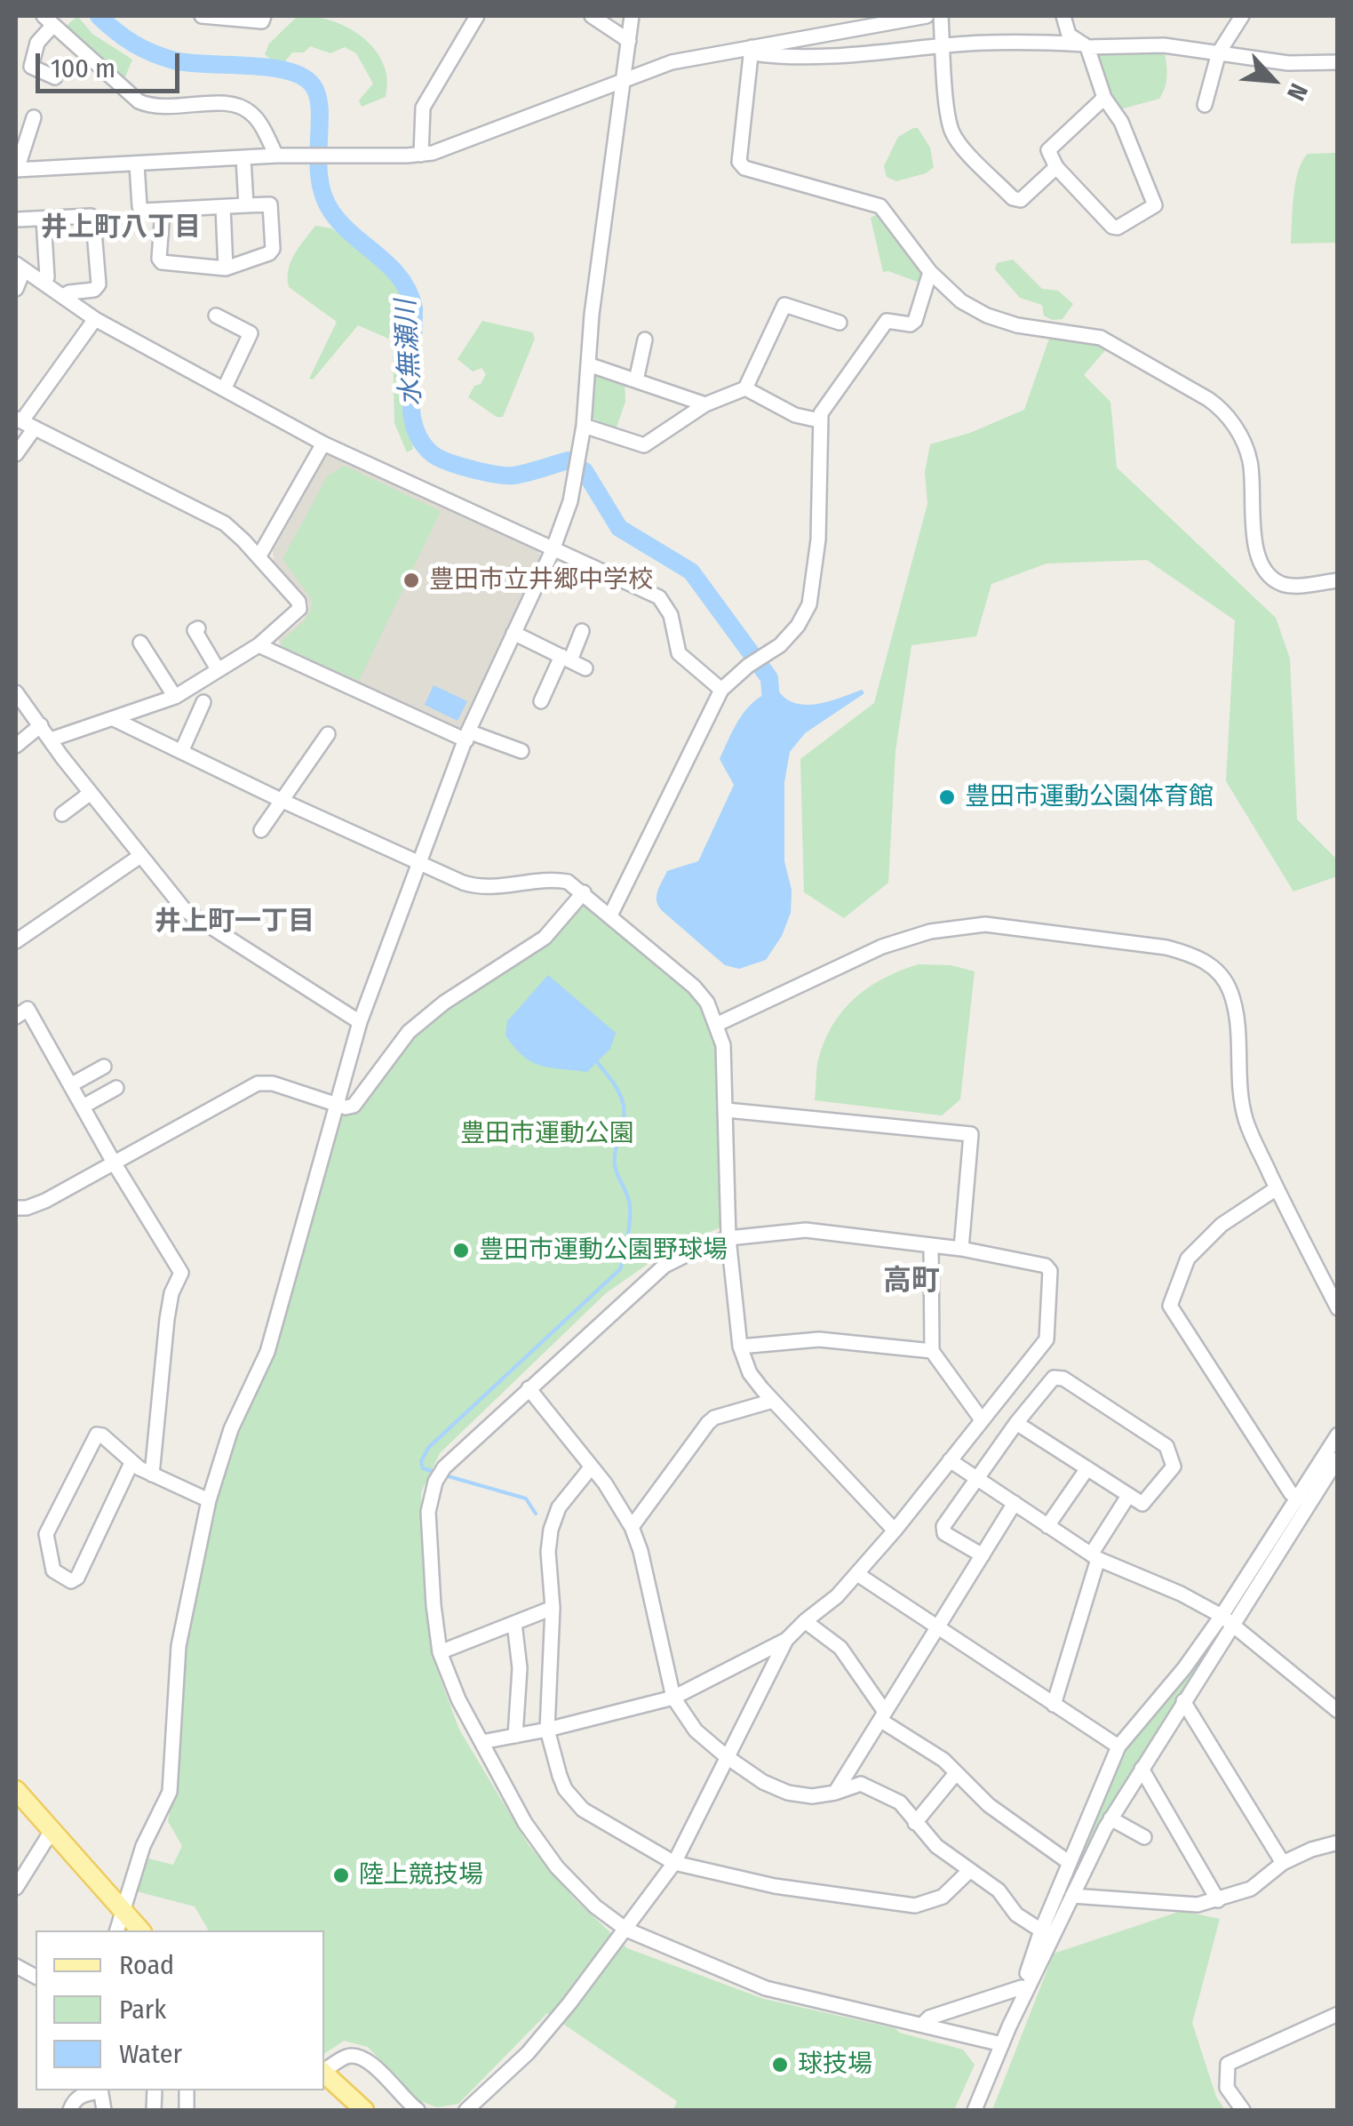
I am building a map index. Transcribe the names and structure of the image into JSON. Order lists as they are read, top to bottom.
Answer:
{
  "districts": ["井上町八丁目", "井上町一丁目", "高町"],
  "water": ["水無瀬川"],
  "parks": ["豊田市運動公園"],
  "places": [
    "豊田市立井郷中学校",
    "豊田市運動公園体育館",
    "豊田市運動公園野球場",
    "陸上競技場",
    "球技場"
  ],
  "legend": ["Road", "Park", "Water"],
  "scale_bar": "100 m",
  "north": "bottom right"
}
